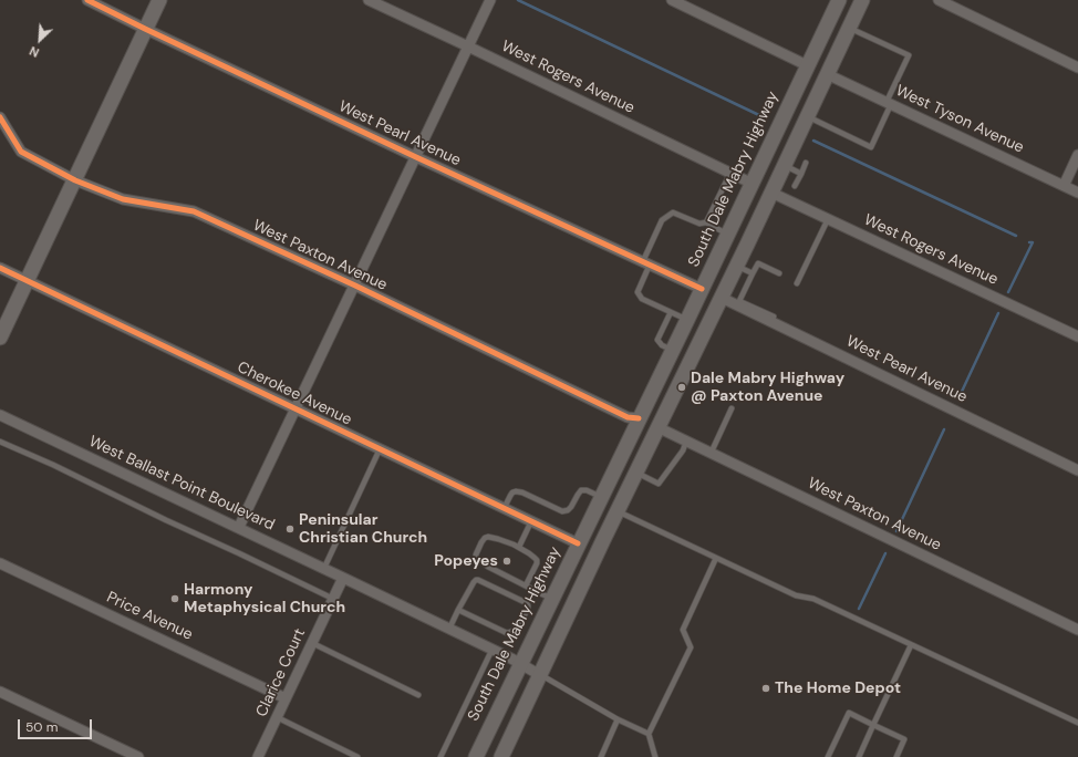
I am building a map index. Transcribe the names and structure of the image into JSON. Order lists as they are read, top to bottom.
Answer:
{
  "streets": {
    "main road": ["South Dale Mabry Highway"],
    "street": [
      "West Rogers Avenue",
      "West Tyson Avenue",
      "West Pearl Avenue",
      "West Paxton Avenue",
      "Cherokee Avenue",
      "West Ballast Point Boulevard",
      "Price Avenue",
      "Clarice Court"
    ]
  },
  "crossings": [
    ["West Rogers Avenue", "South Dale Mabry Highway"],
    ["West Pearl Avenue", "South Dale Mabry Highway"],
    ["South Dale Mabry Highway", "West Paxton Avenue"],
    ["South Dale Mabry Highway", "Cherokee Avenue"],
    ["South Dale Mabry Highway", "West Ballast Point Boulevard"],
    ["West Ballast Point Boulevard", "Clarice Court"],
    ["Price Avenue", "Clarice Court"]
  ],
  "places": [
    "Dale Mabry Highway @ Paxton Avenue",
    "Peninsular Christian Church",
    "Popeyes",
    "Harmony Metaphysical Church",
    "The Home Depot"
  ],
  "scale_bar": "50 m",
  "north": "bottom left"
}
